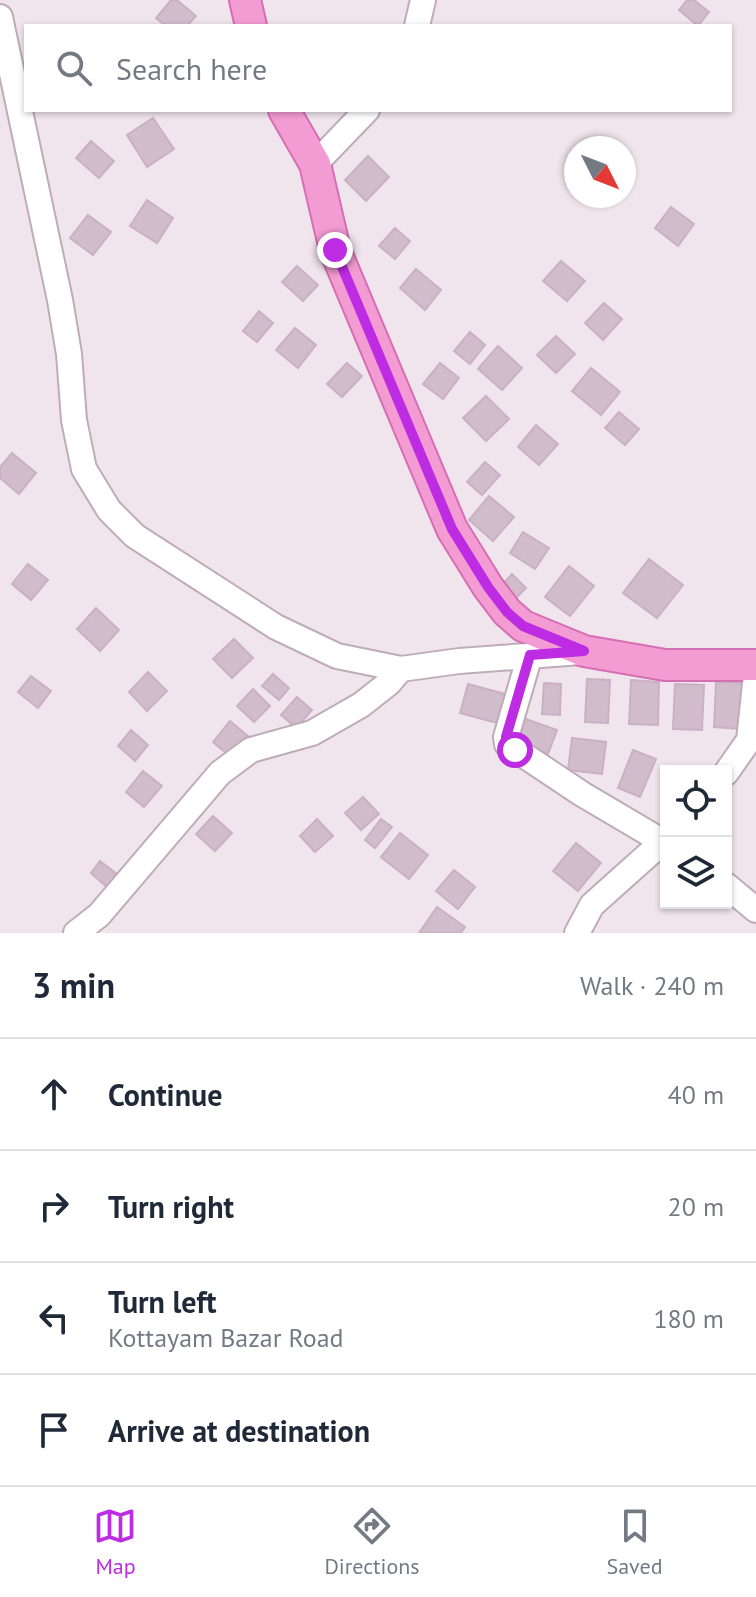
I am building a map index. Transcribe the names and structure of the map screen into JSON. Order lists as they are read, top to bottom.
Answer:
{
  "north": "bottom right",
  "page": {
    "search": "Search here",
    "heading": ["3 min", "Walk · 240 m"],
    "list": [
      ["Continue", "40 m"],
      ["Turn right", "20 m"],
      ["Turn left", "Kottayam Bazar Road", "180 m"],
      "Arrive at destination"
    ],
    "nav": ["Map", "Directions", "Saved"]
  }
}
